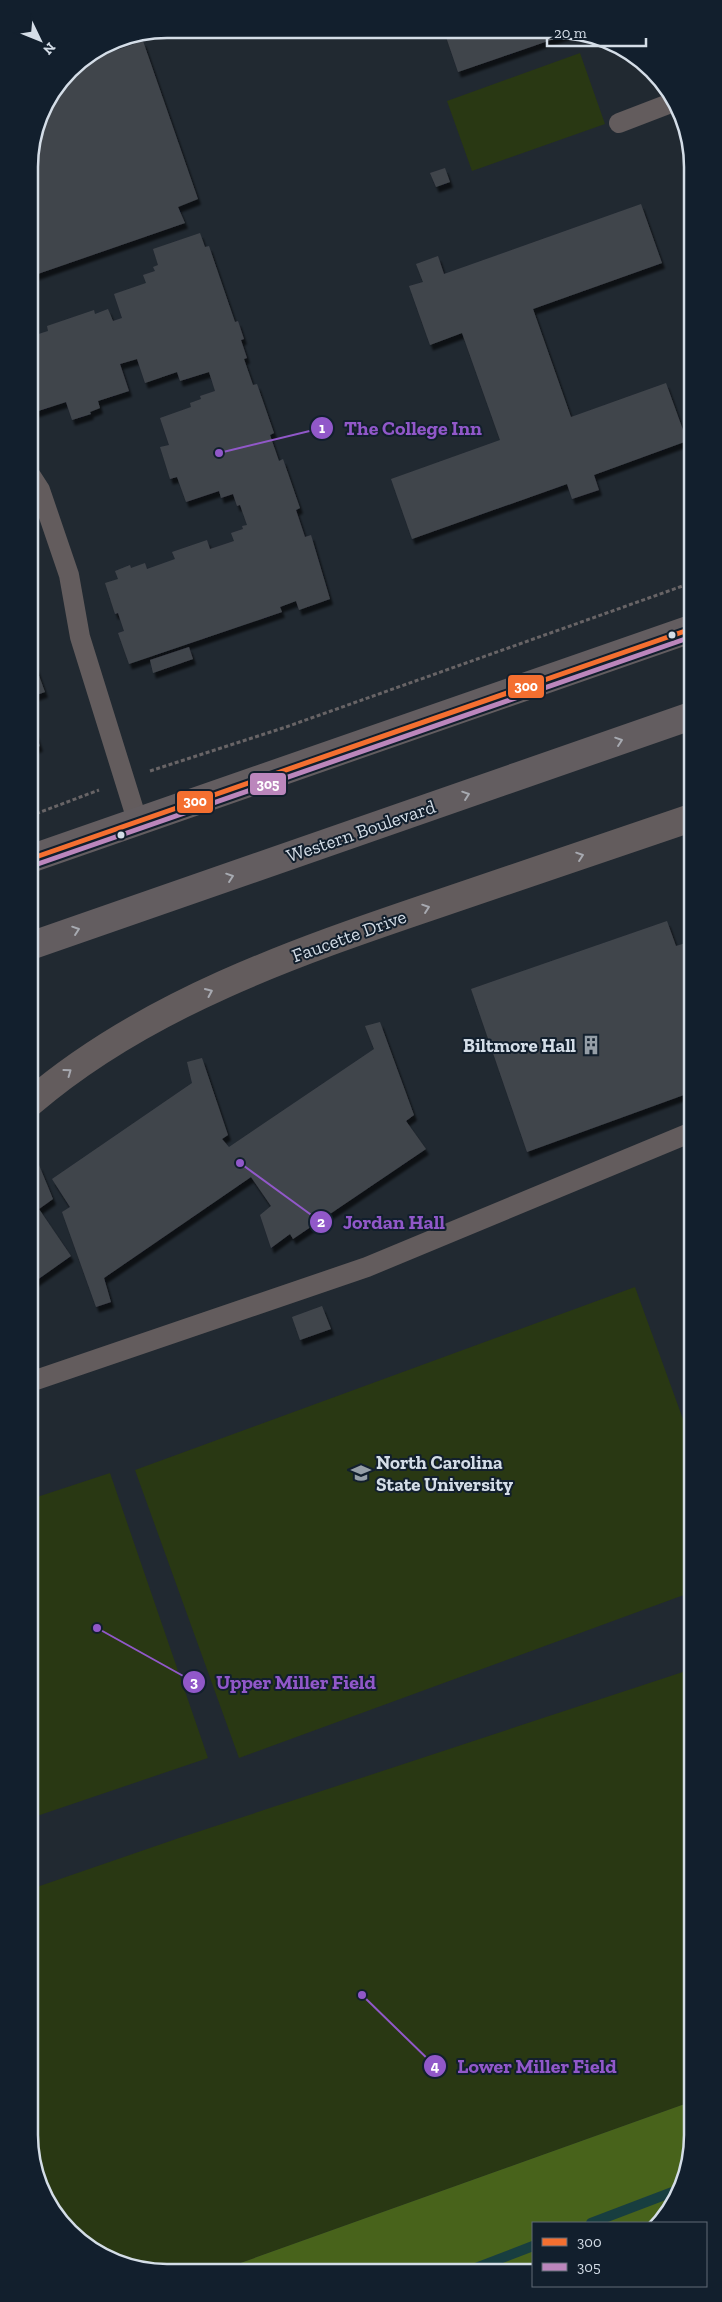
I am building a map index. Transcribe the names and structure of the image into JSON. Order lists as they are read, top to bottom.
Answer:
{
  "streets": {
    "main road": ["Western Boulevard"],
    "street": ["Faucette Drive"]
  },
  "one_way": ["Faucette Drive"],
  "places": {
    "other": [
      "The College Inn",
      "Jordan Hall",
      "Upper Miller Field",
      "Lower Miller Field"
    ],
    "building": ["Biltmore Hall"],
    "school or university": ["North Carolina State University"]
  },
  "lines": ["transit line 300", "transit line 305"],
  "legend": ["300", "305"],
  "scale_bar": "20 m",
  "north": "bottom right"
}
